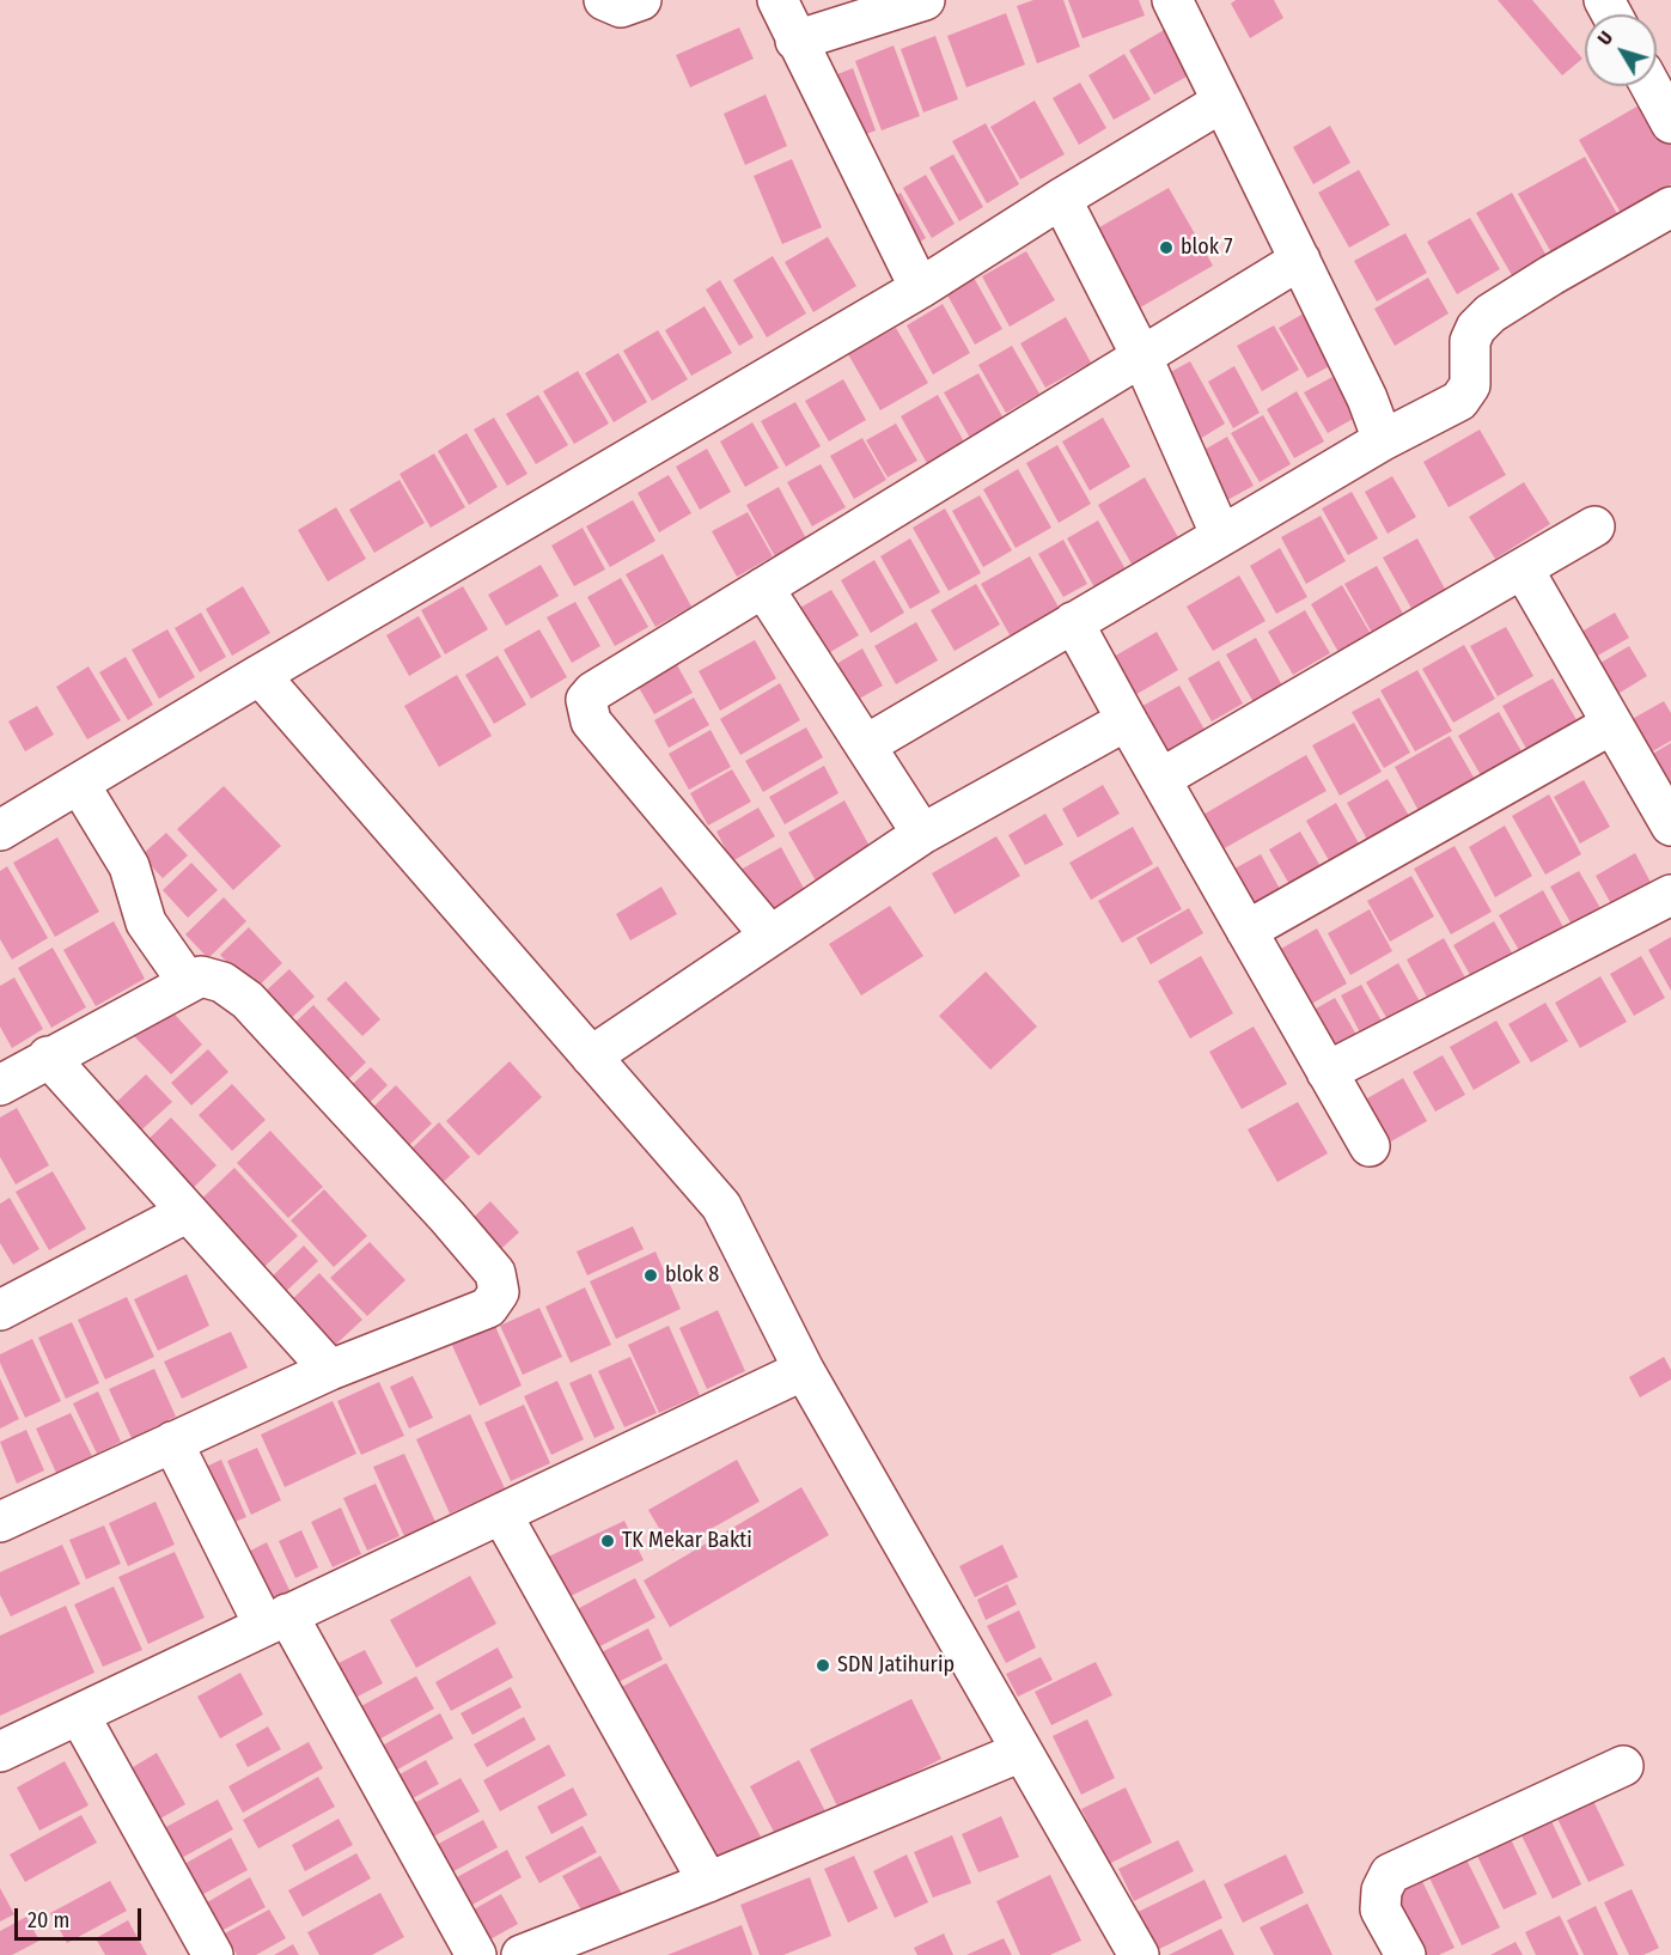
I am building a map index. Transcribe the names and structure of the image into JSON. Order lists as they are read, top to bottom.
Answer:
{
  "places": [
    "blok 7",
    "blok 8",
    "TK Mekar Bakti",
    "SDN Jatihurip"
  ],
  "scale_bar": "20 m",
  "north": "top left"
}
